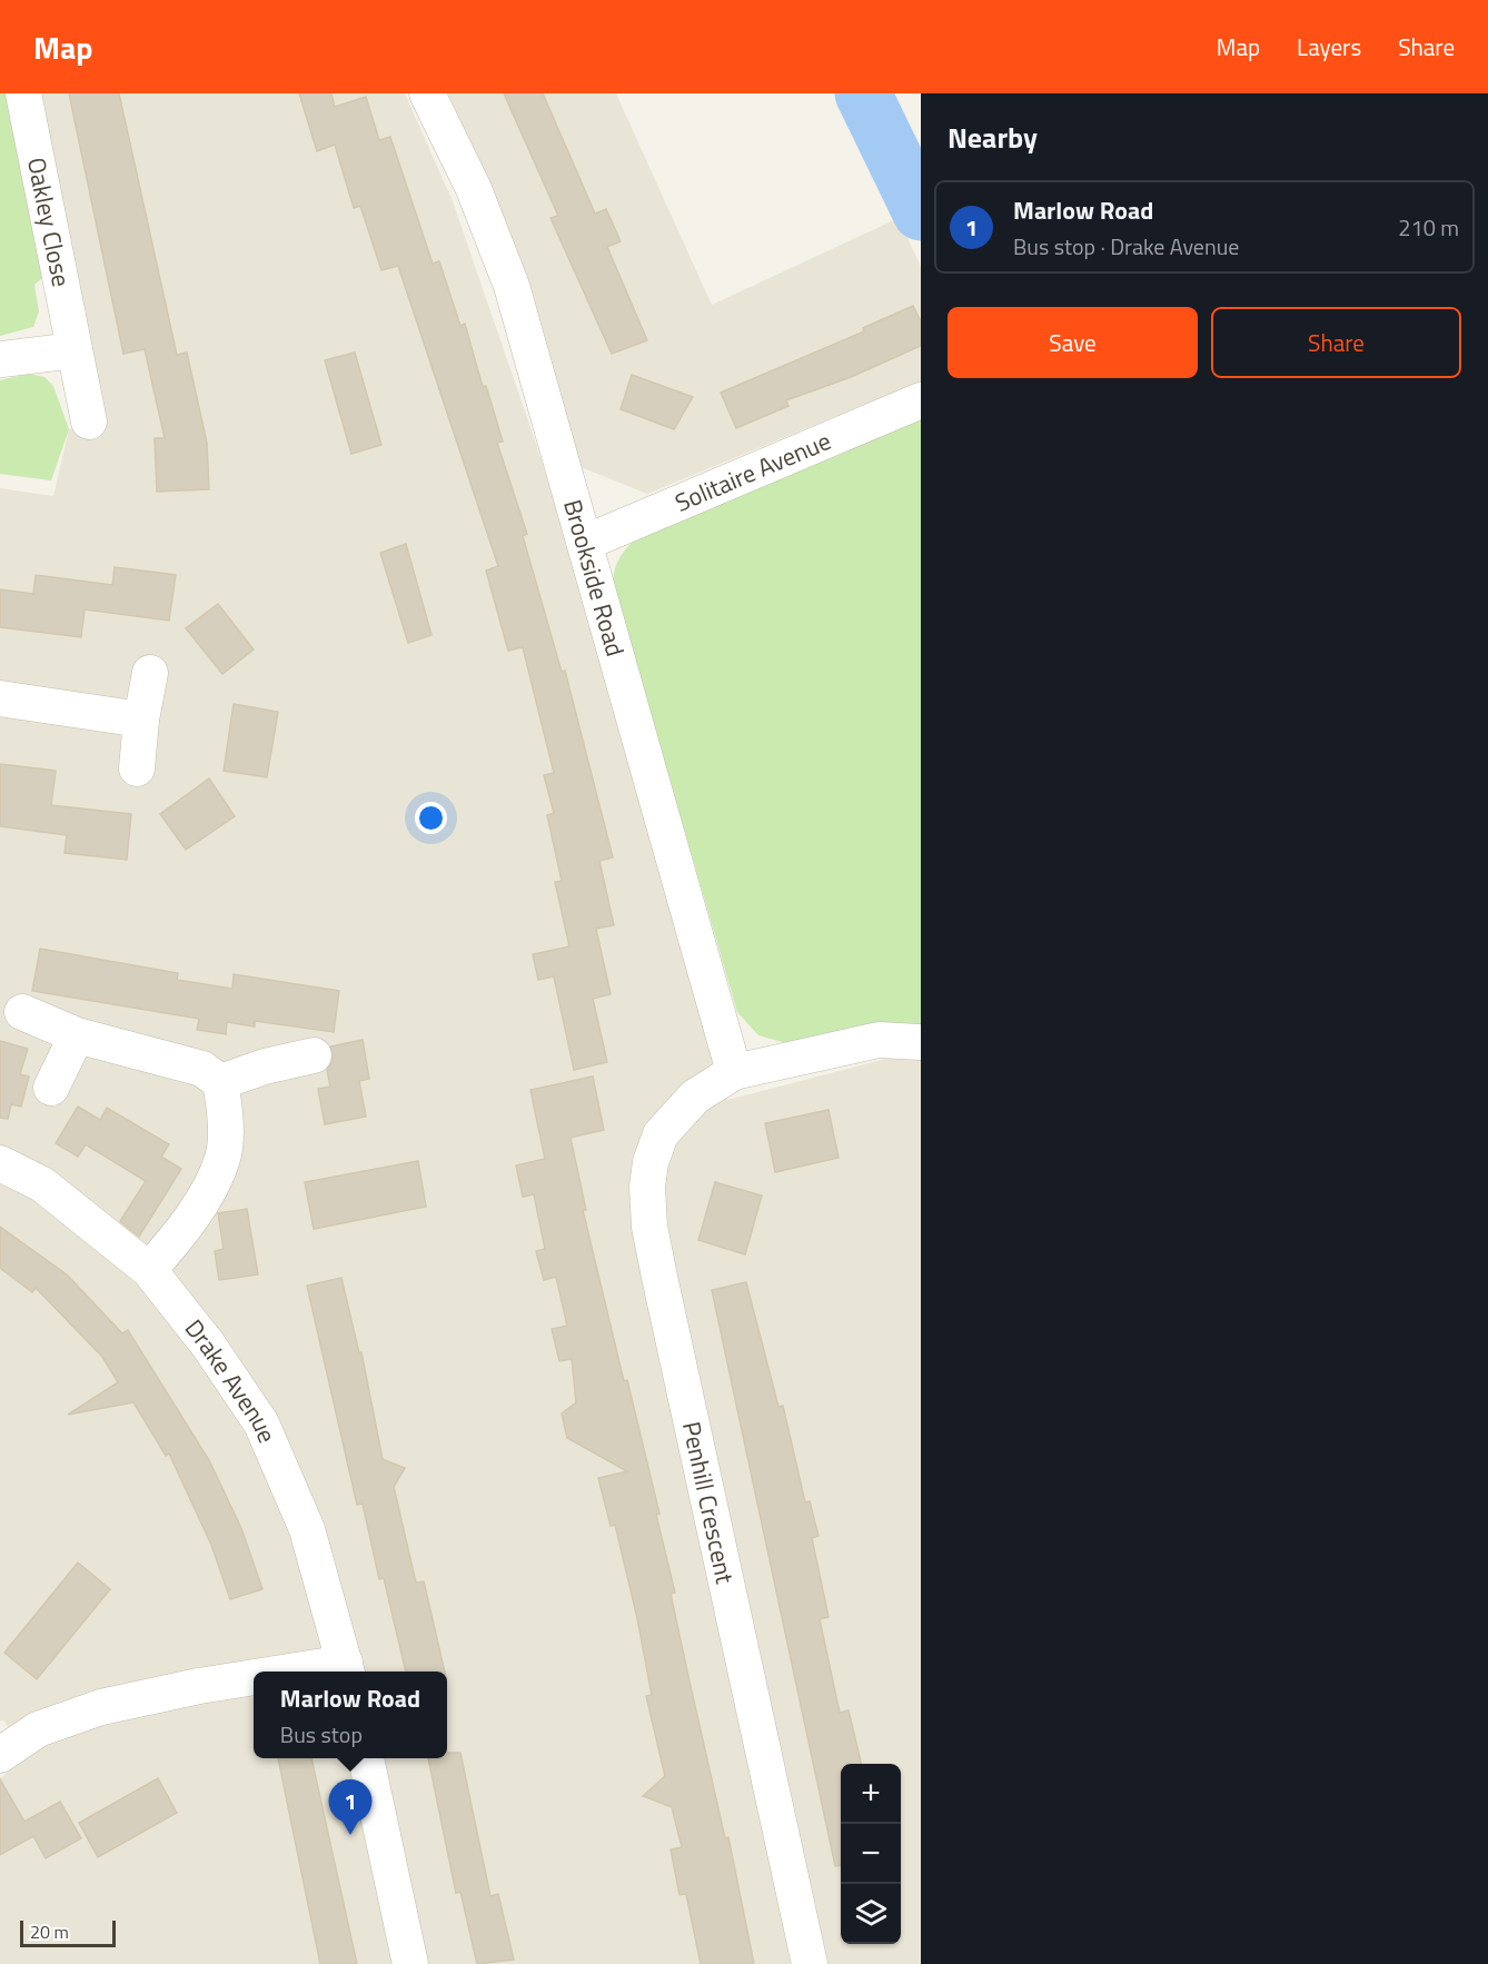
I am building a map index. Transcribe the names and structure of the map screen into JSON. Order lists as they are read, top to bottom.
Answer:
{
  "streets": {
    "street": [
      "Oakley Close",
      "Solitaire Avenue",
      "Brookside Road",
      "Drake Avenue",
      "Penhill Crescent"
    ]
  },
  "crossings": [
    ["Solitaire Avenue", "Brookside Road"],
    ["Brookside Road", "Penhill Crescent"]
  ],
  "scale_bar": "20 m",
  "page": {
    "header": "Map",
    "nav": ["Map", "Layers", "Share"],
    "heading": "Nearby",
    "list": [
      {
        "mark": "1",
        "name": "Marlow Road",
        "note": "Bus stop · Drake Avenue",
        "value": "210 m"
      }
    ],
    "buttons": ["Save", "Share"],
    "popup": ["Marlow Road", "Bus stop"],
    "map_buttons": ["+", "−"],
    "pins": "1",
    "scale": "20 m"
  }
}
